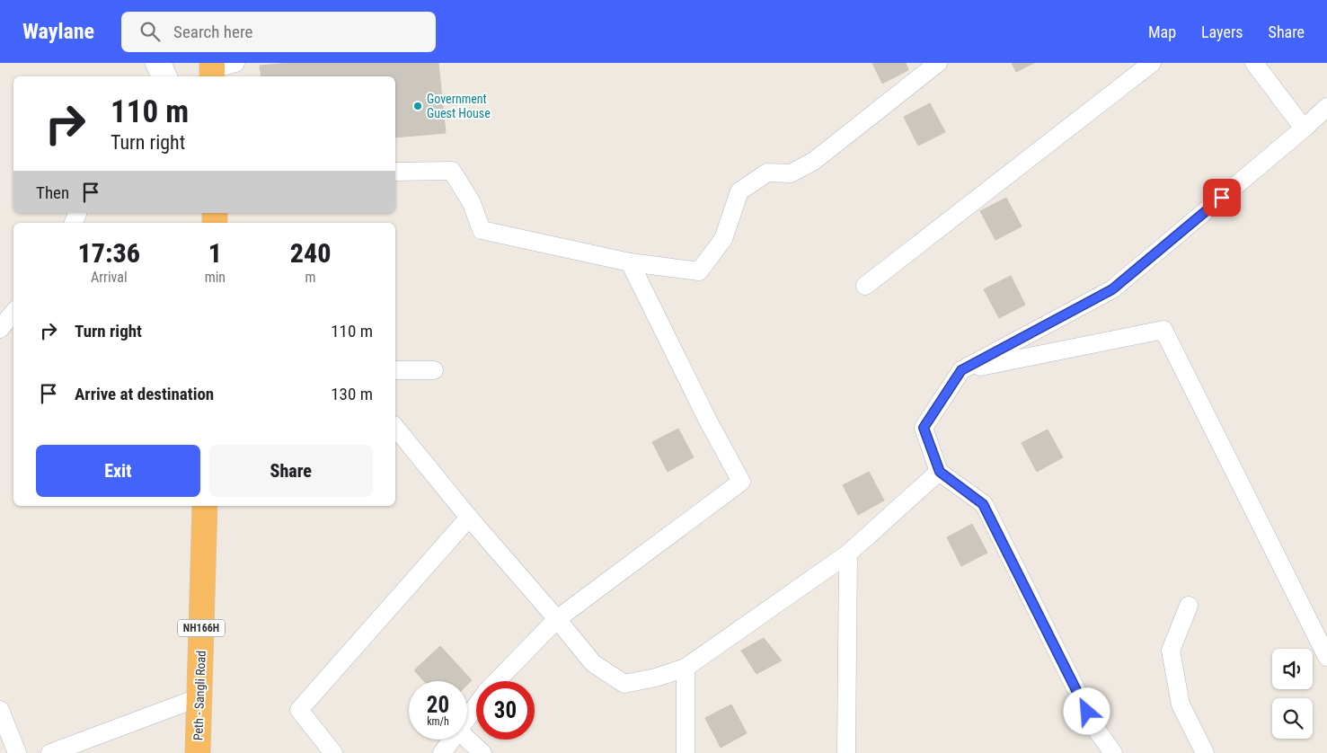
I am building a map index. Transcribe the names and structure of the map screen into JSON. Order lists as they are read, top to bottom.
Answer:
{
  "streets": {
    "highway": ["NH166H", "Peth - Sangli Road"]
  },
  "places": ["Government Guest House"],
  "page": {
    "header": "Waylane",
    "search": "Search here",
    "nav": ["Map", "Layers", "Share"],
    "turn": ["110 m", "Turn right"],
    "then": "Then",
    "eta": [
      "17:36",
      "Arrival",
      "1",
      "min",
      "240",
      "m"
    ],
    "list": [
      {
        "name": "Turn right",
        "value": "110 m"
      },
      {
        "name": "Arrive at destination",
        "value": "130 m"
      }
    ],
    "buttons": ["Exit", "Share"],
    "speed": "20 km/h",
    "limit": "30"
  }
}
